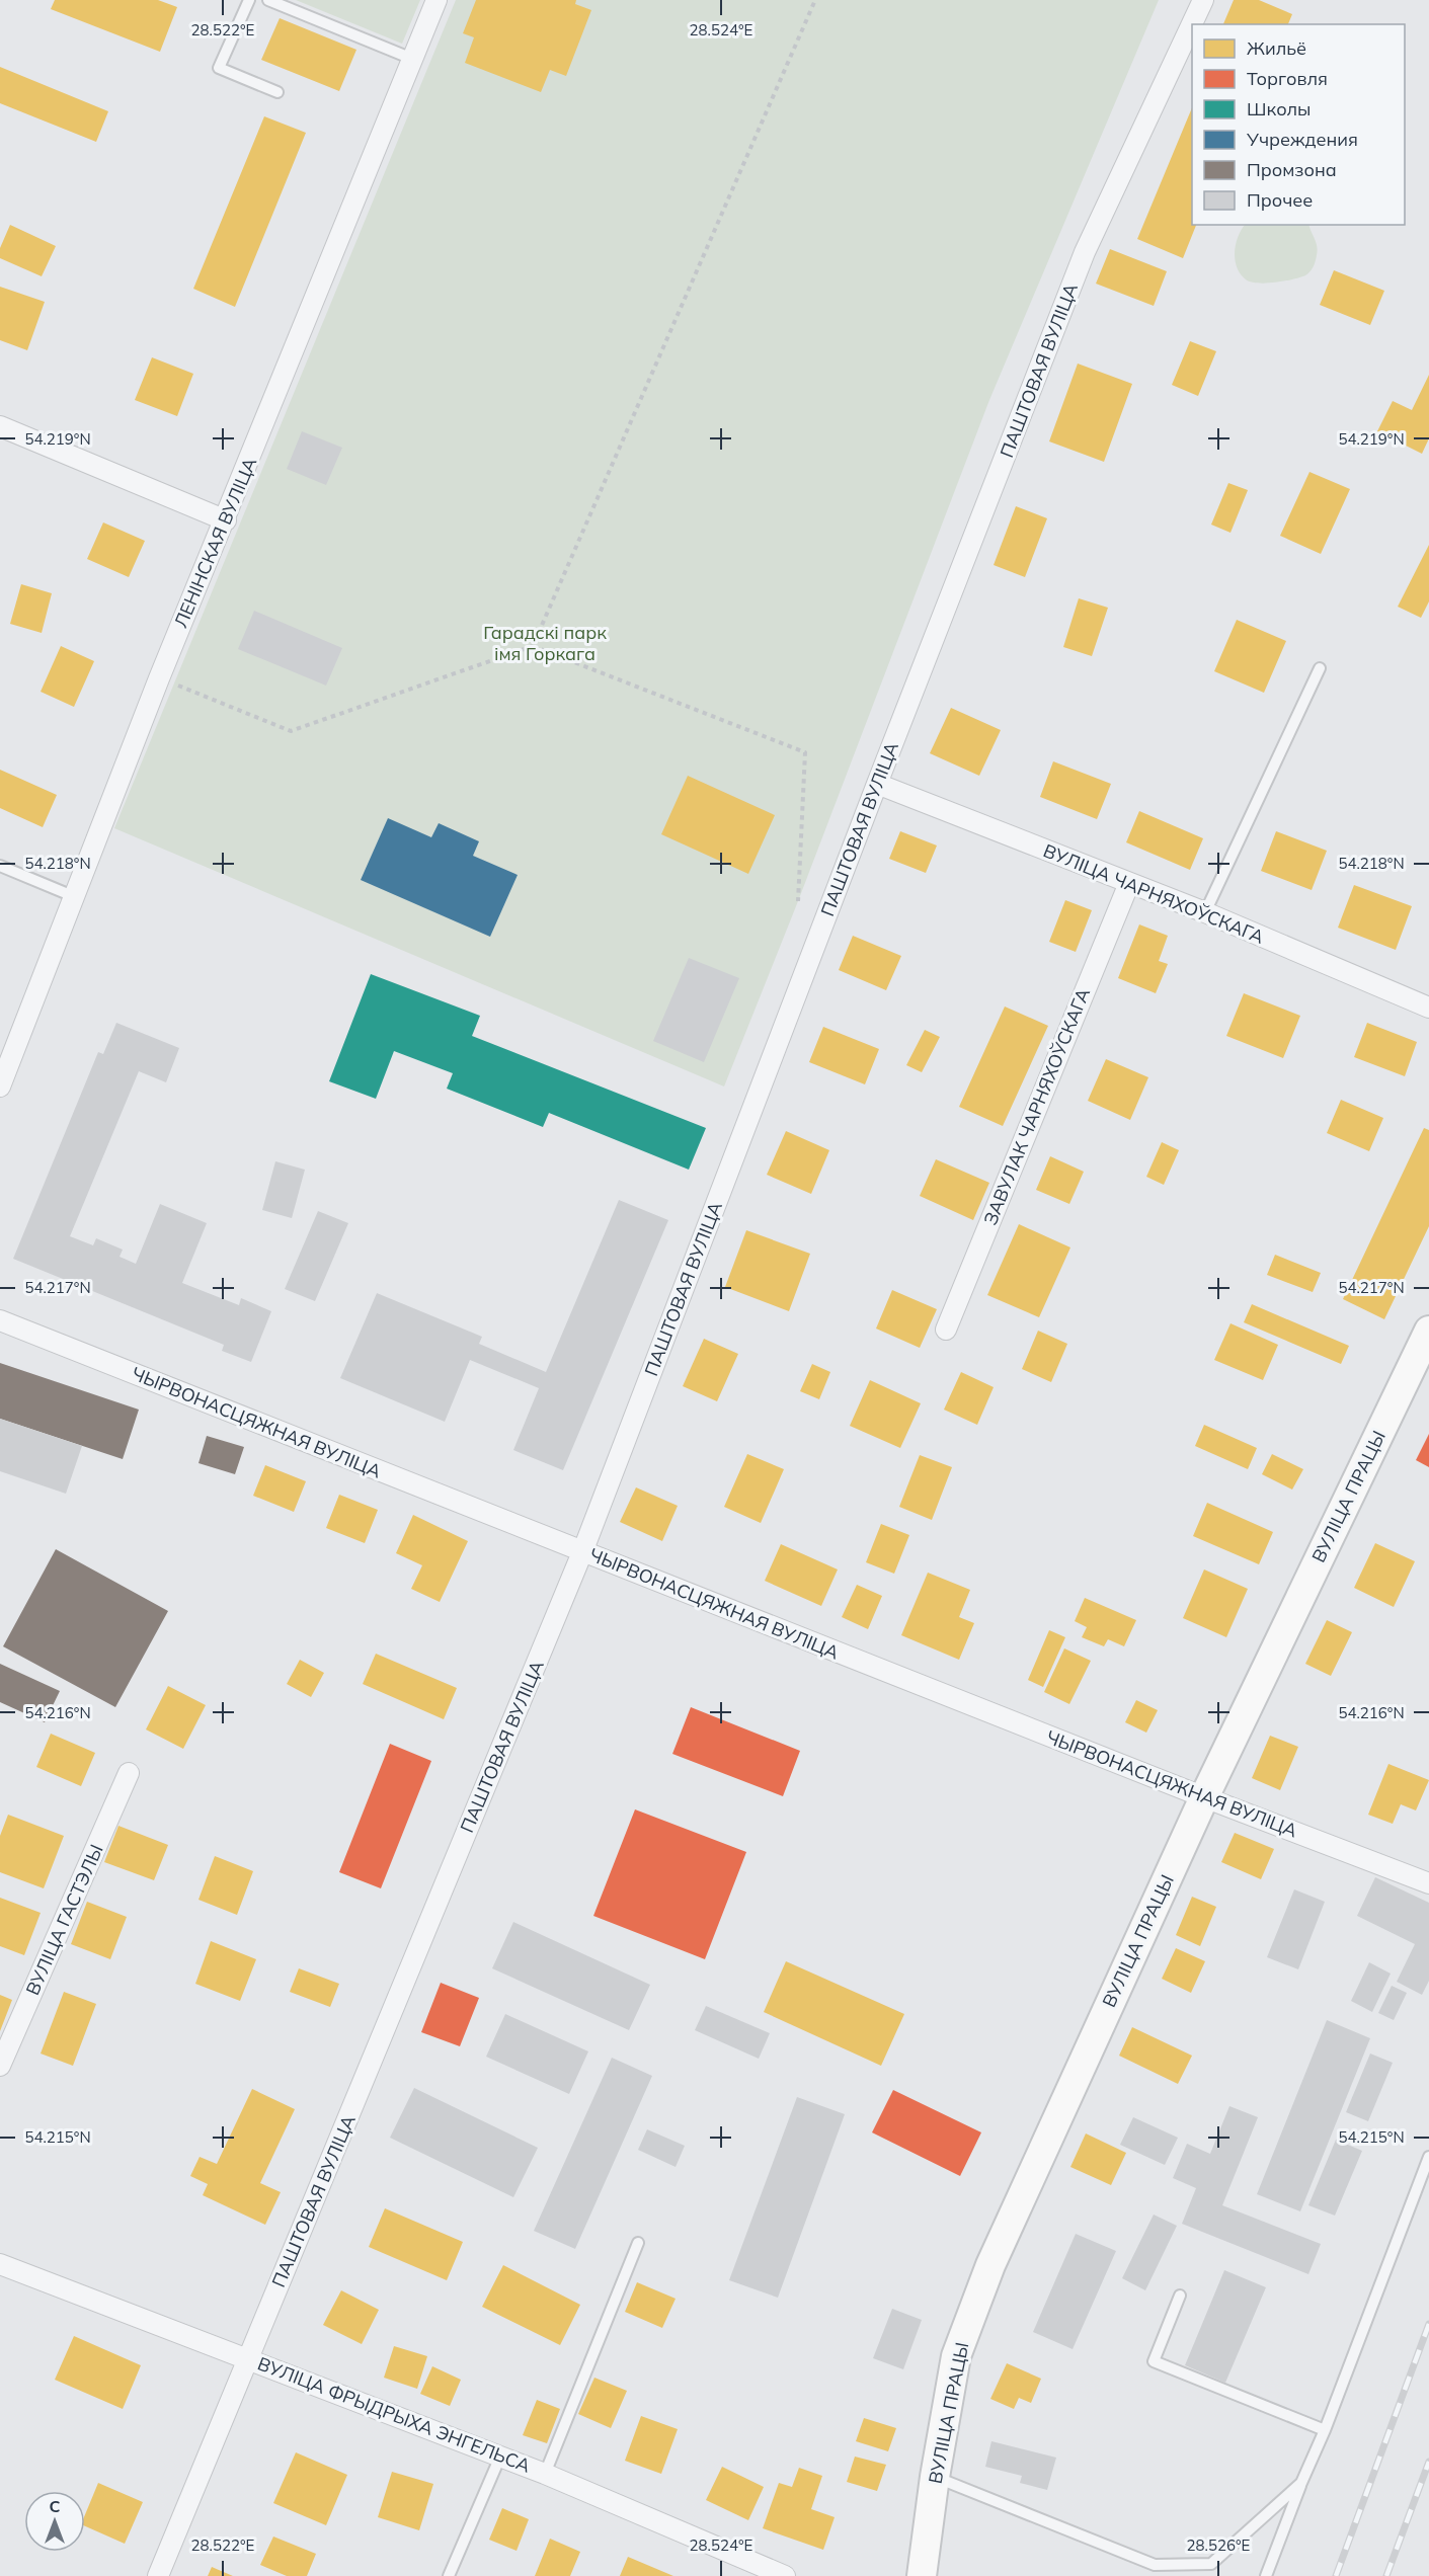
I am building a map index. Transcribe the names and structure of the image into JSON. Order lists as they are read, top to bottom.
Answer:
{
  "streets": {
    "main road": ["ВУЛІЦА ПРАЦЫ"],
    "street": [
      "ПАШТОВАЯ ВУЛІЦА",
      "ЛЕНІНСКАЯ ВУЛІЦА",
      "ВУЛІЦА ЧАРНЯХОЎСКАГА",
      "ЗАВУЛАК ЧАРНЯХОЎСКАГА",
      "ЧЫРВОНАСЦЯЖНАЯ ВУЛІЦА",
      "ВУЛІЦА ГАСТЭЛЫ",
      "ВУЛІЦА ФРЫДРЫХА ЭНГЕЛЬСА"
    ]
  },
  "crossings": [
    ["ПАШТОВАЯ ВУЛІЦА", "ВУЛІЦА ЧАРНЯХОЎСКАГА"],
    ["ПАШТОВАЯ ВУЛІЦА", "ЧЫРВОНАСЦЯЖНАЯ ВУЛІЦА"],
    ["ПАШТОВАЯ ВУЛІЦА", "ВУЛІЦА ФРЫДРЫХА ЭНГЕЛЬСА"],
    ["ВУЛІЦА ЧАРНЯХОЎСКАГА", "ЗАВУЛАК ЧАРНЯХОЎСКАГА"],
    ["ЧЫРВОНАСЦЯЖНАЯ ВУЛІЦА", "ВУЛІЦА ПРАЦЫ"]
  ],
  "parks": ["Гарадскі парк імя Горкага"],
  "legend": [
    "Жильё",
    "Торговля",
    "Школы",
    "Учреждения",
    "Промзона",
    "Прочее"
  ],
  "north": "top",
  "coordinates": [
    "28.522°E",
    "28.524°E",
    "54.219°N",
    "54.218°N",
    "54.217°N",
    "54.216°N",
    "54.215°N",
    "28.526°E"
  ]
}
